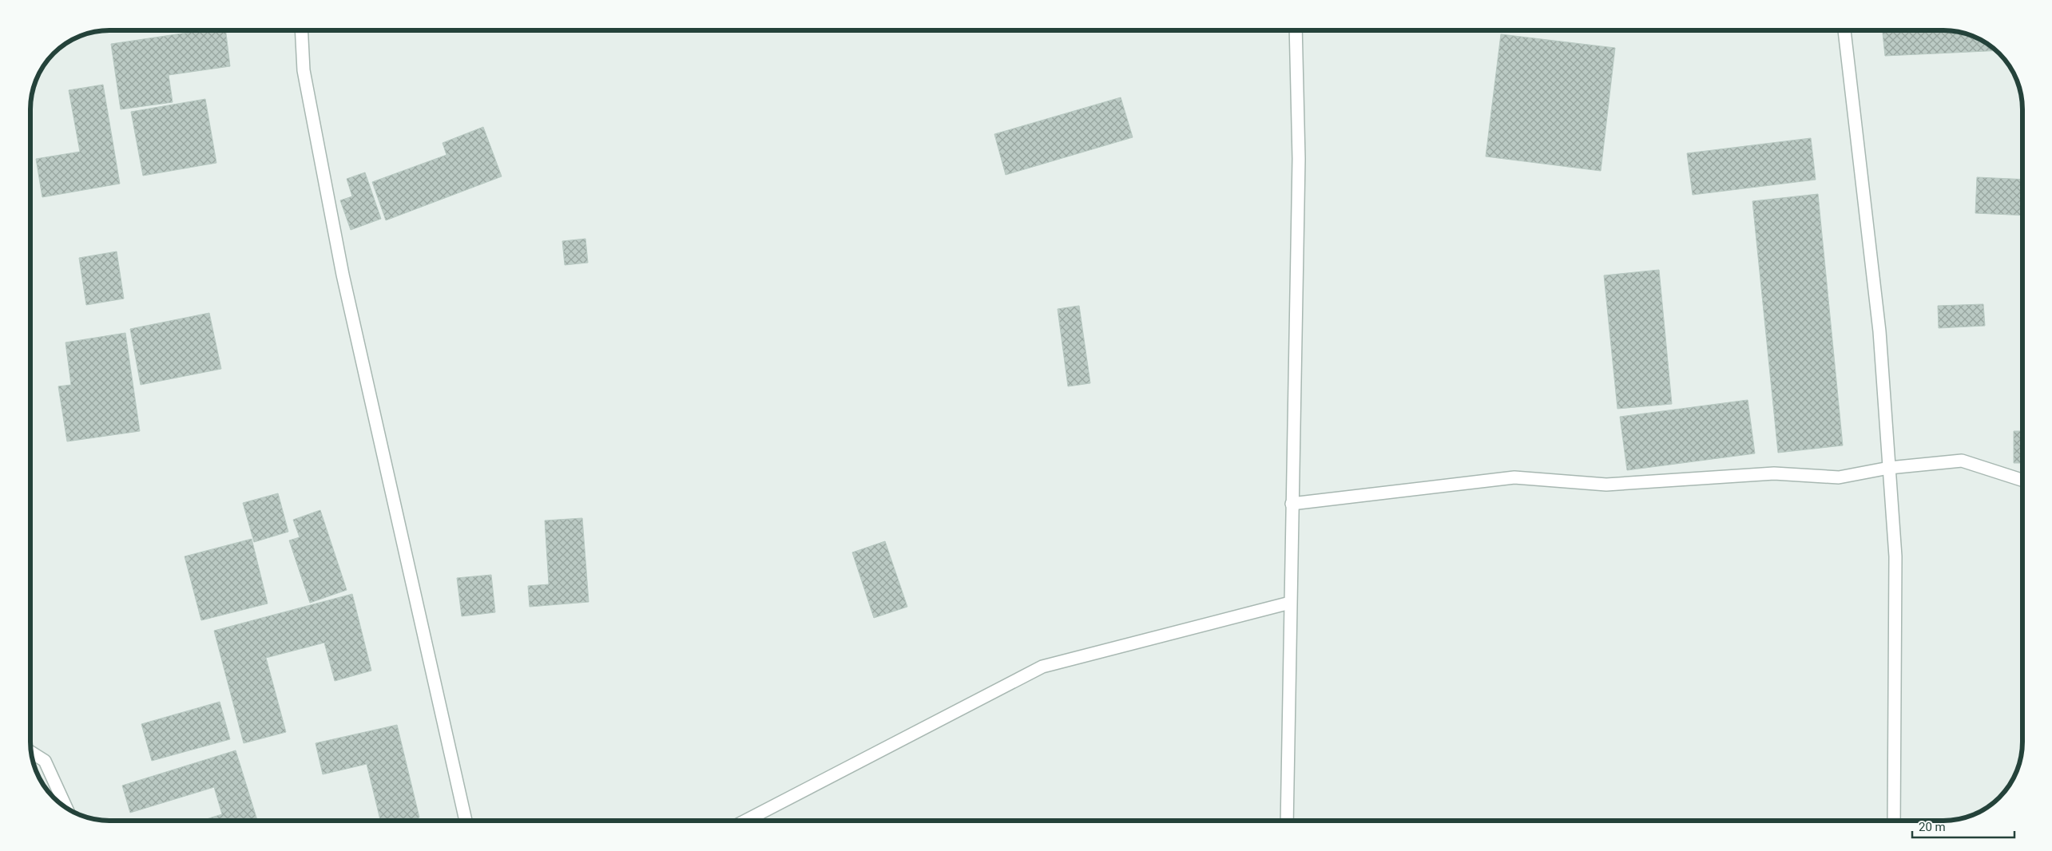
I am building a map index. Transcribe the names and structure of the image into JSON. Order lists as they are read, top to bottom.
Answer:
{
  "scale_bar": "20 m"
}
